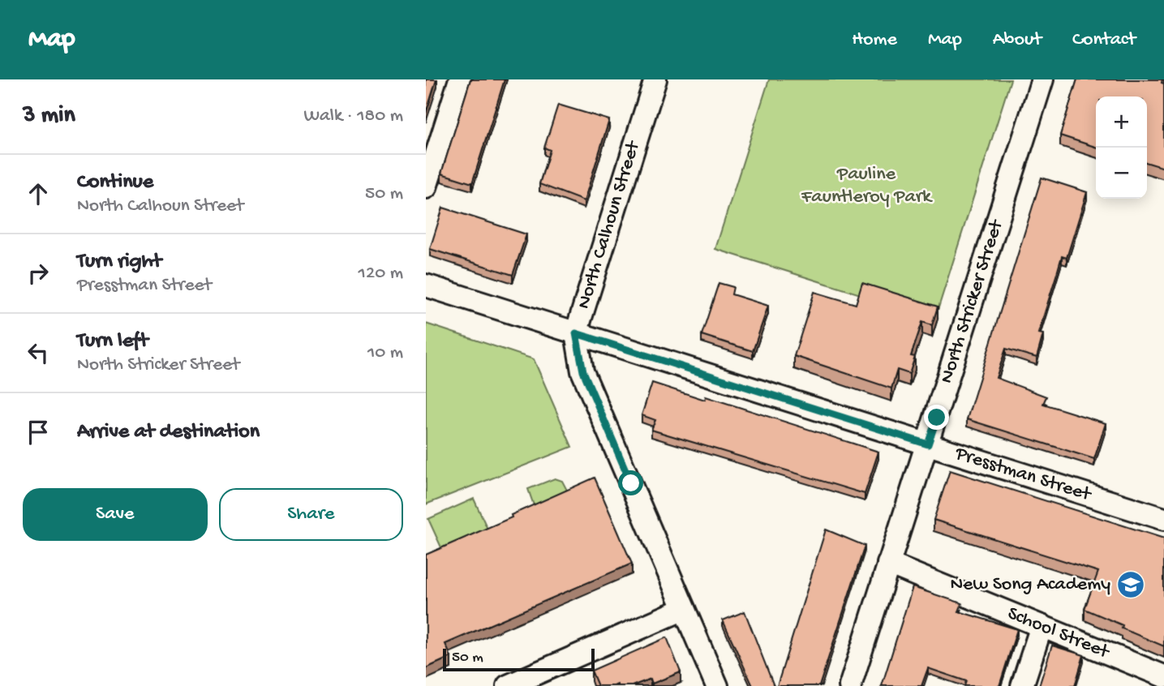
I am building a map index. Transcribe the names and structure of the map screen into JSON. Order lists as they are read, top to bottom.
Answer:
{
  "streets": {
    "street": [
      "North Calhoun Street",
      "North Stricker Street",
      "Presstman Street",
      "School Street"
    ]
  },
  "crossings": [
    ["North Calhoun Street", "Presstman Street"],
    ["North Stricker Street", "Presstman Street"],
    ["North Stricker Street", "School Street"]
  ],
  "parks": ["Pauline Fauntleroy Park"],
  "places": {
    "school or university": ["New Song Academy"]
  },
  "scale_bar": "50 m",
  "page": {
    "header": "Map",
    "nav": [
      "Home",
      "Map",
      "About",
      "Contact"
    ],
    "heading": ["3 min", "Walk · 180 m"],
    "map_buttons": ["+", "−"],
    "list": [
      ["Continue", "North Calhoun Street", "50 m"],
      ["Turn right", "Presstman Street", "120 m"],
      ["Turn left", "North Stricker Street", "10 m"],
      "Arrive at destination"
    ],
    "buttons": ["Save", "Share"],
    "scale": "50 m"
  }
}
